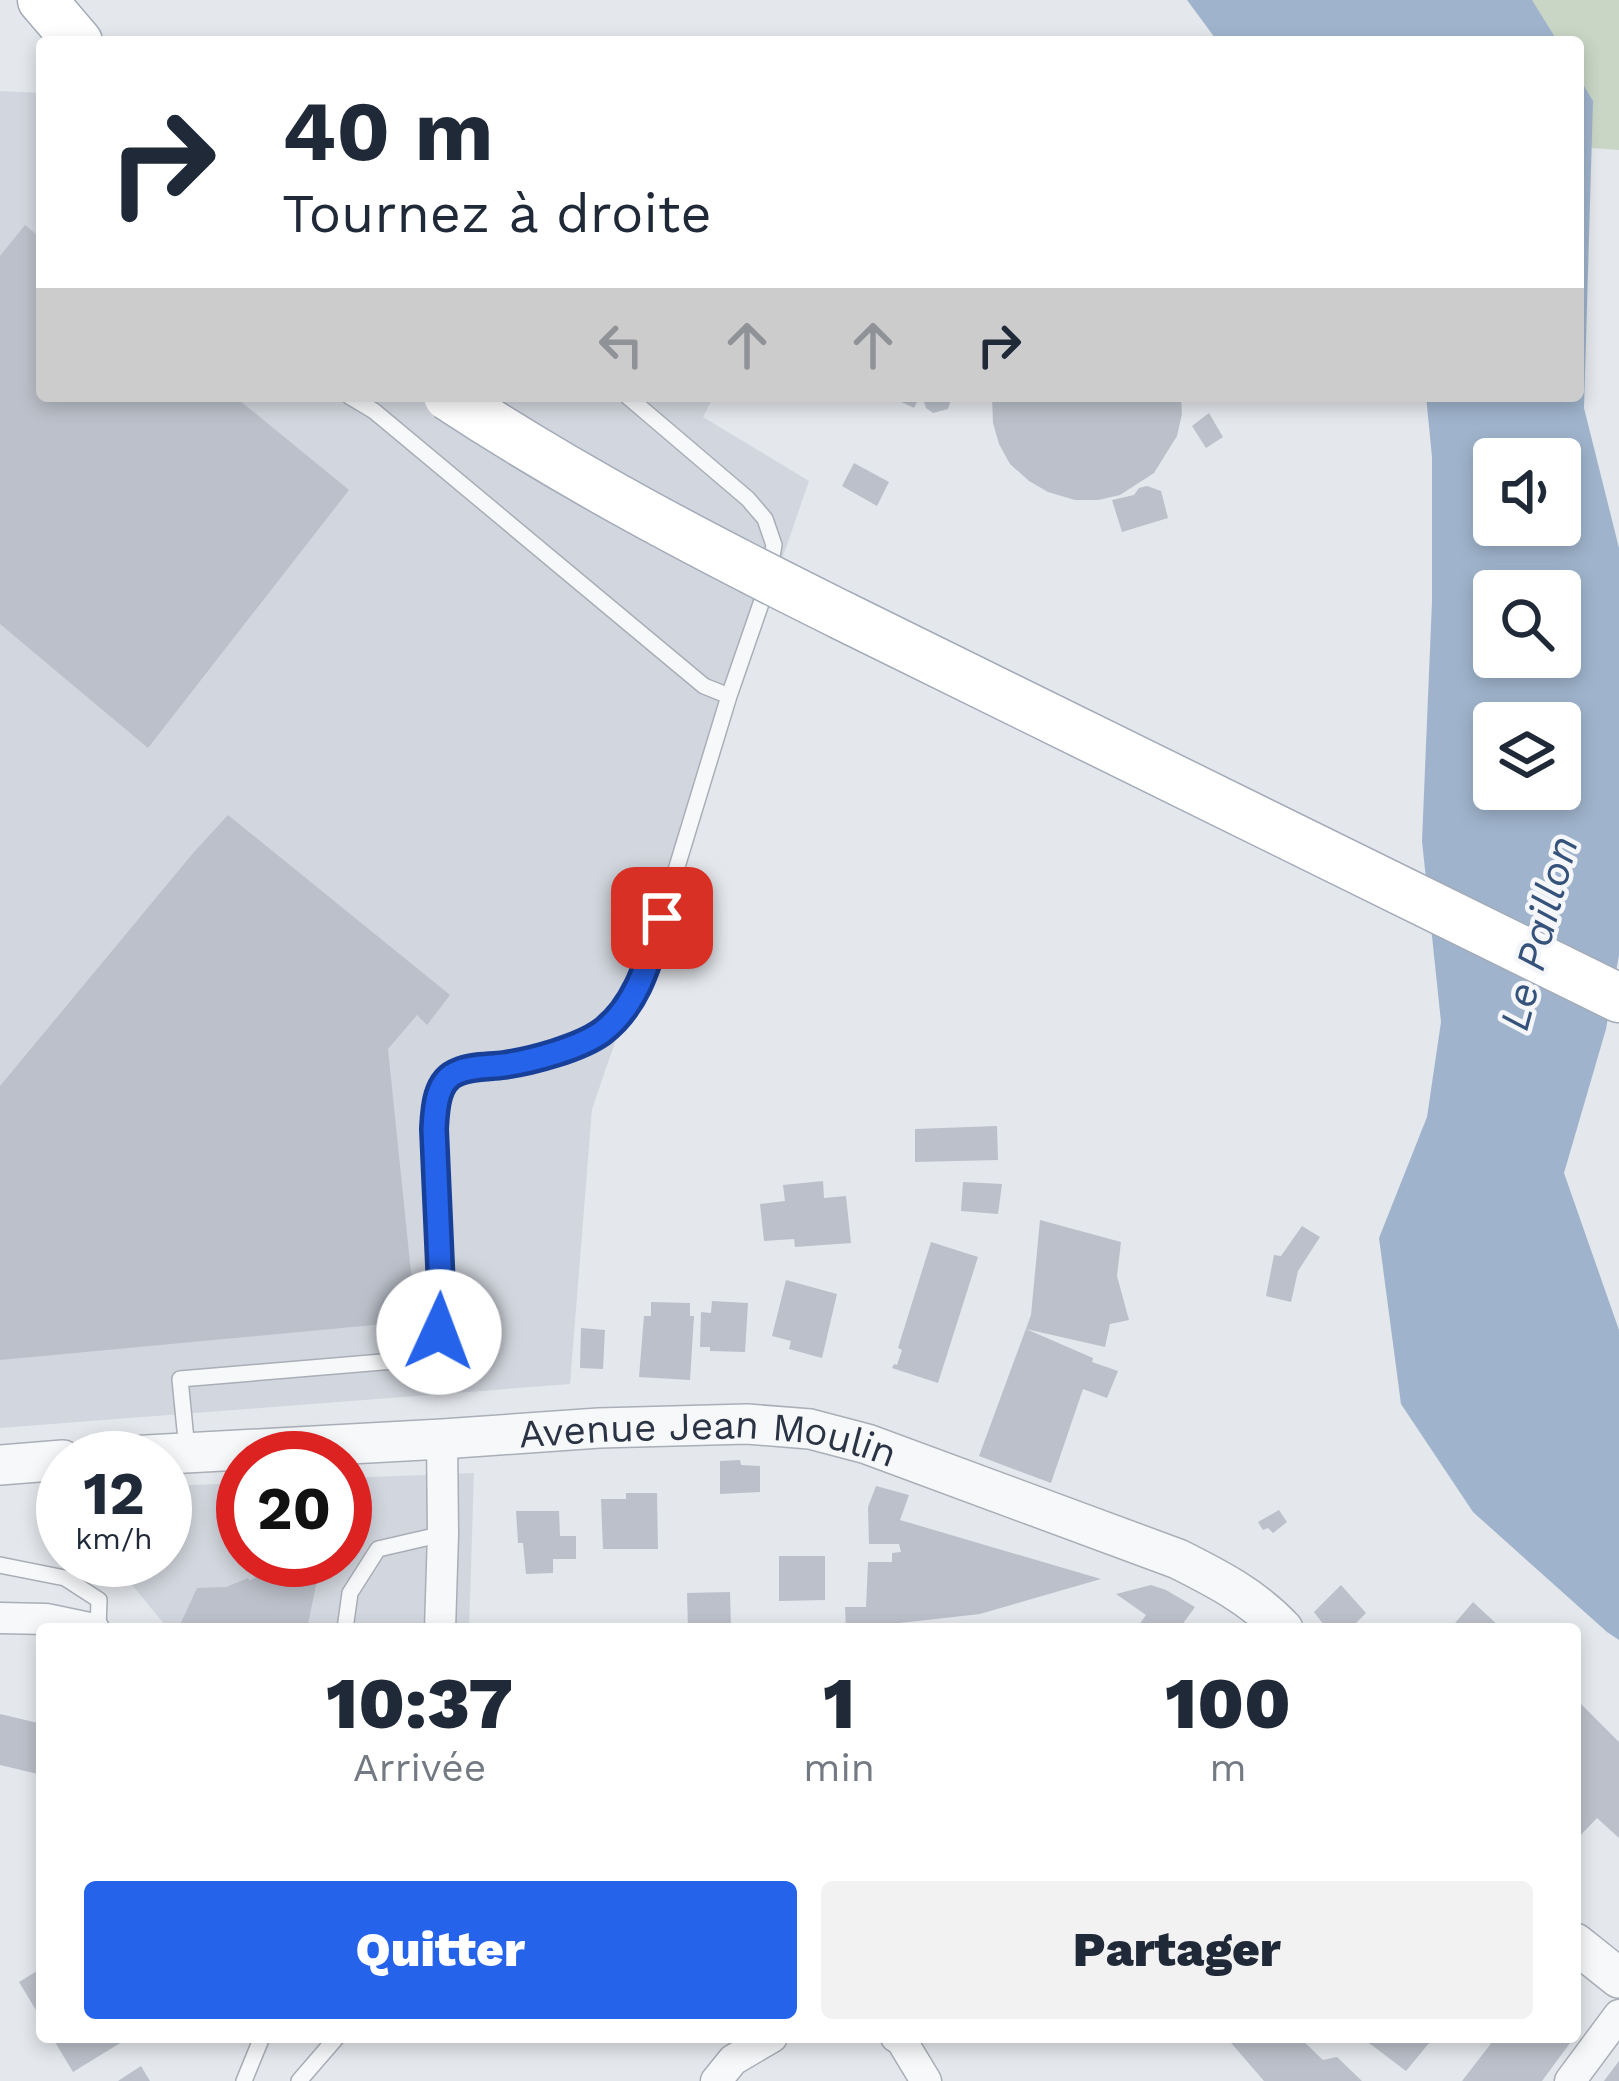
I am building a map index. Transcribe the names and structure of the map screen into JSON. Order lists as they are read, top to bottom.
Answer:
{
  "streets": {
    "street": ["Avenue Jean Moulin"]
  },
  "water": ["Le Paillon"],
  "page": {
    "turn": ["40 m", "Tournez à droite"],
    "speed": "12 km/h",
    "limit": "20",
    "eta": [
      "10:37",
      "Arrivée",
      "1",
      "min",
      "100",
      "m"
    ],
    "buttons": ["Quitter", "Partager"]
  }
}
